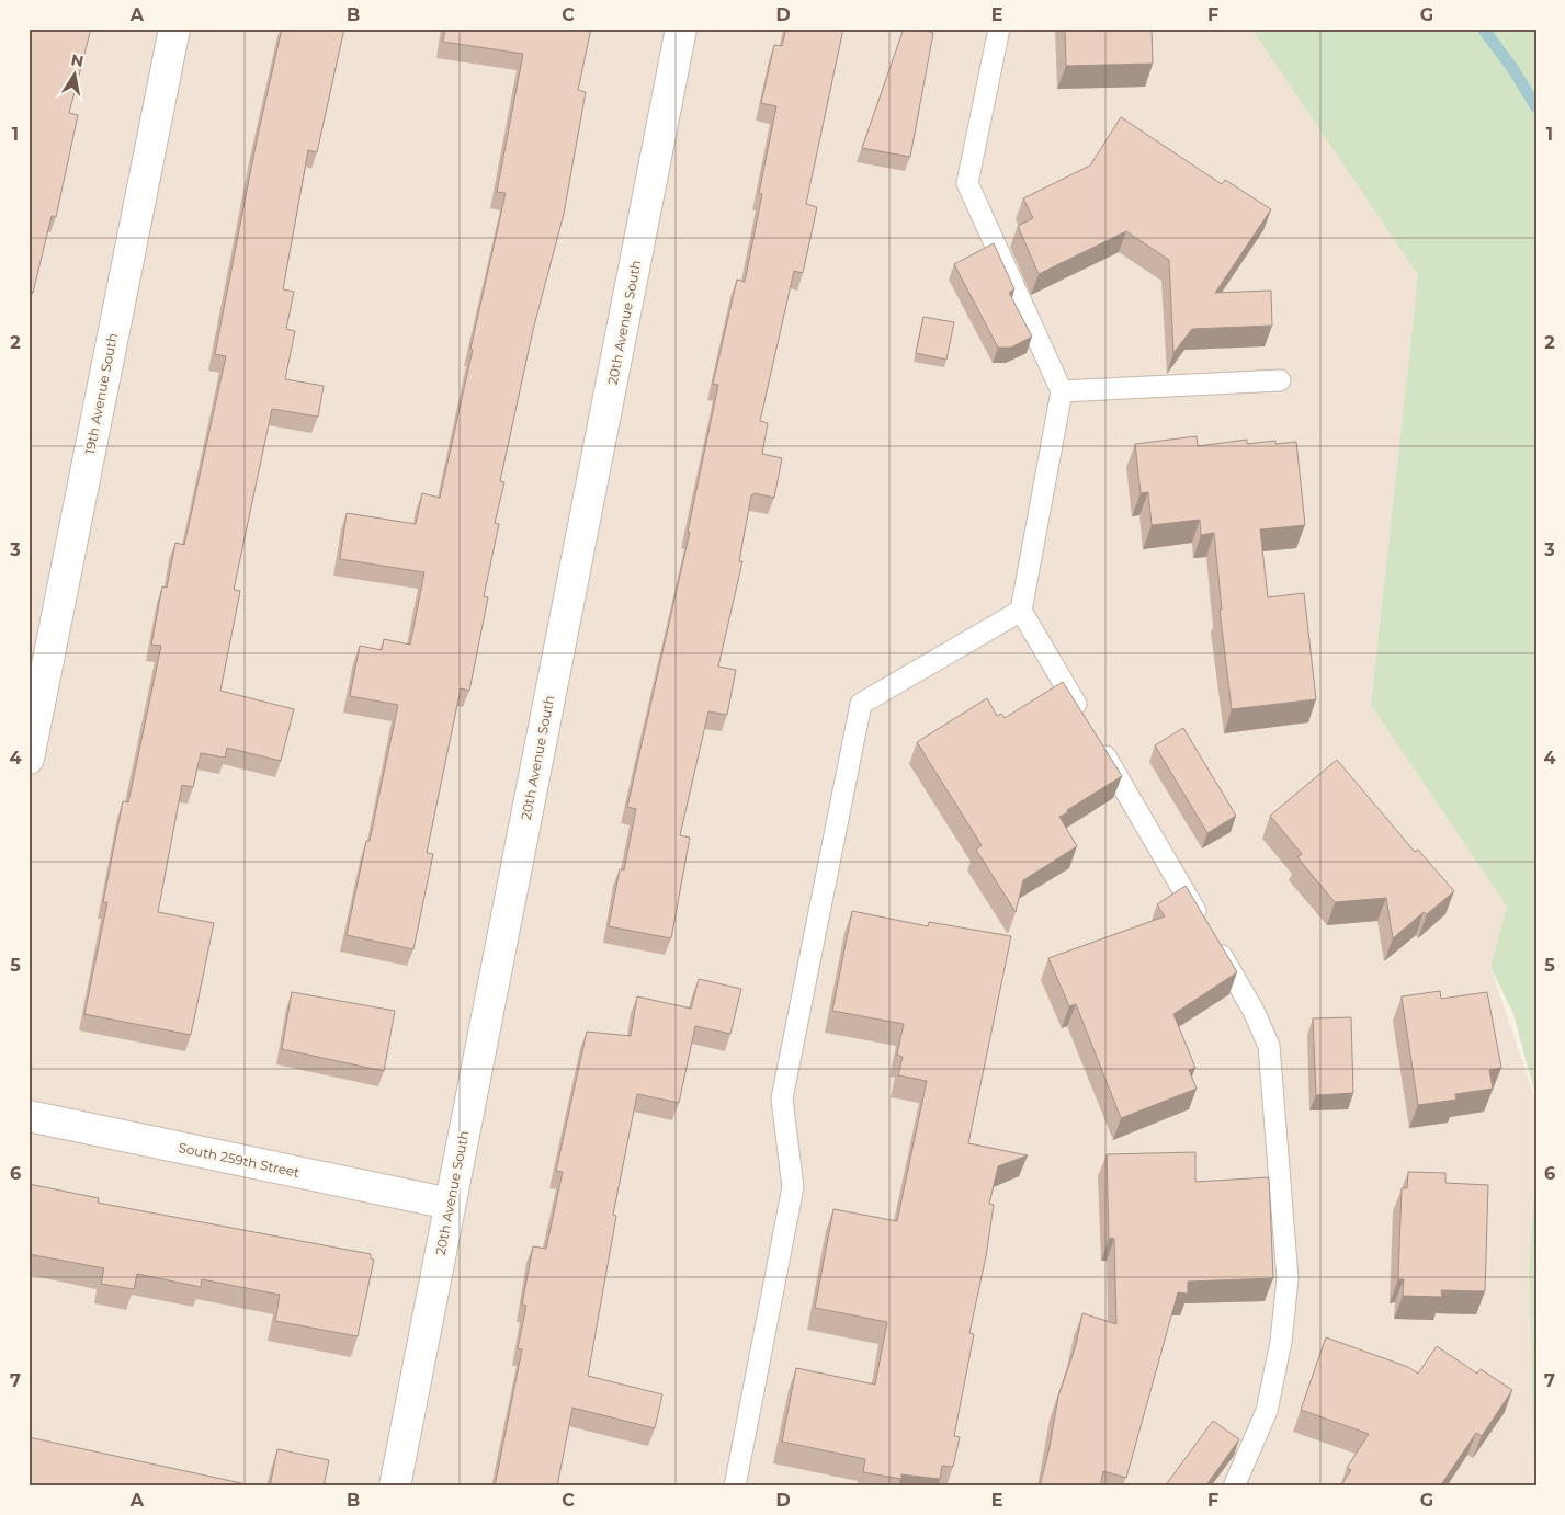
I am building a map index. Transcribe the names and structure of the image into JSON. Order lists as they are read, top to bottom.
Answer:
{
  "streets": {
    "street": ["20th Avenue South", "19th Avenue South", "South 259th Street"]
  },
  "crossings": [
    ["20th Avenue South", "South 259th Street"]
  ],
  "north": "top",
  "grid": {
    "columns": [
      "A",
      "B",
      "C",
      "D",
      "E",
      "F",
      "G"
    ],
    "rows": [
      "1",
      "2",
      "3",
      "4",
      "5",
      "6",
      "7"
    ]
  }
}
